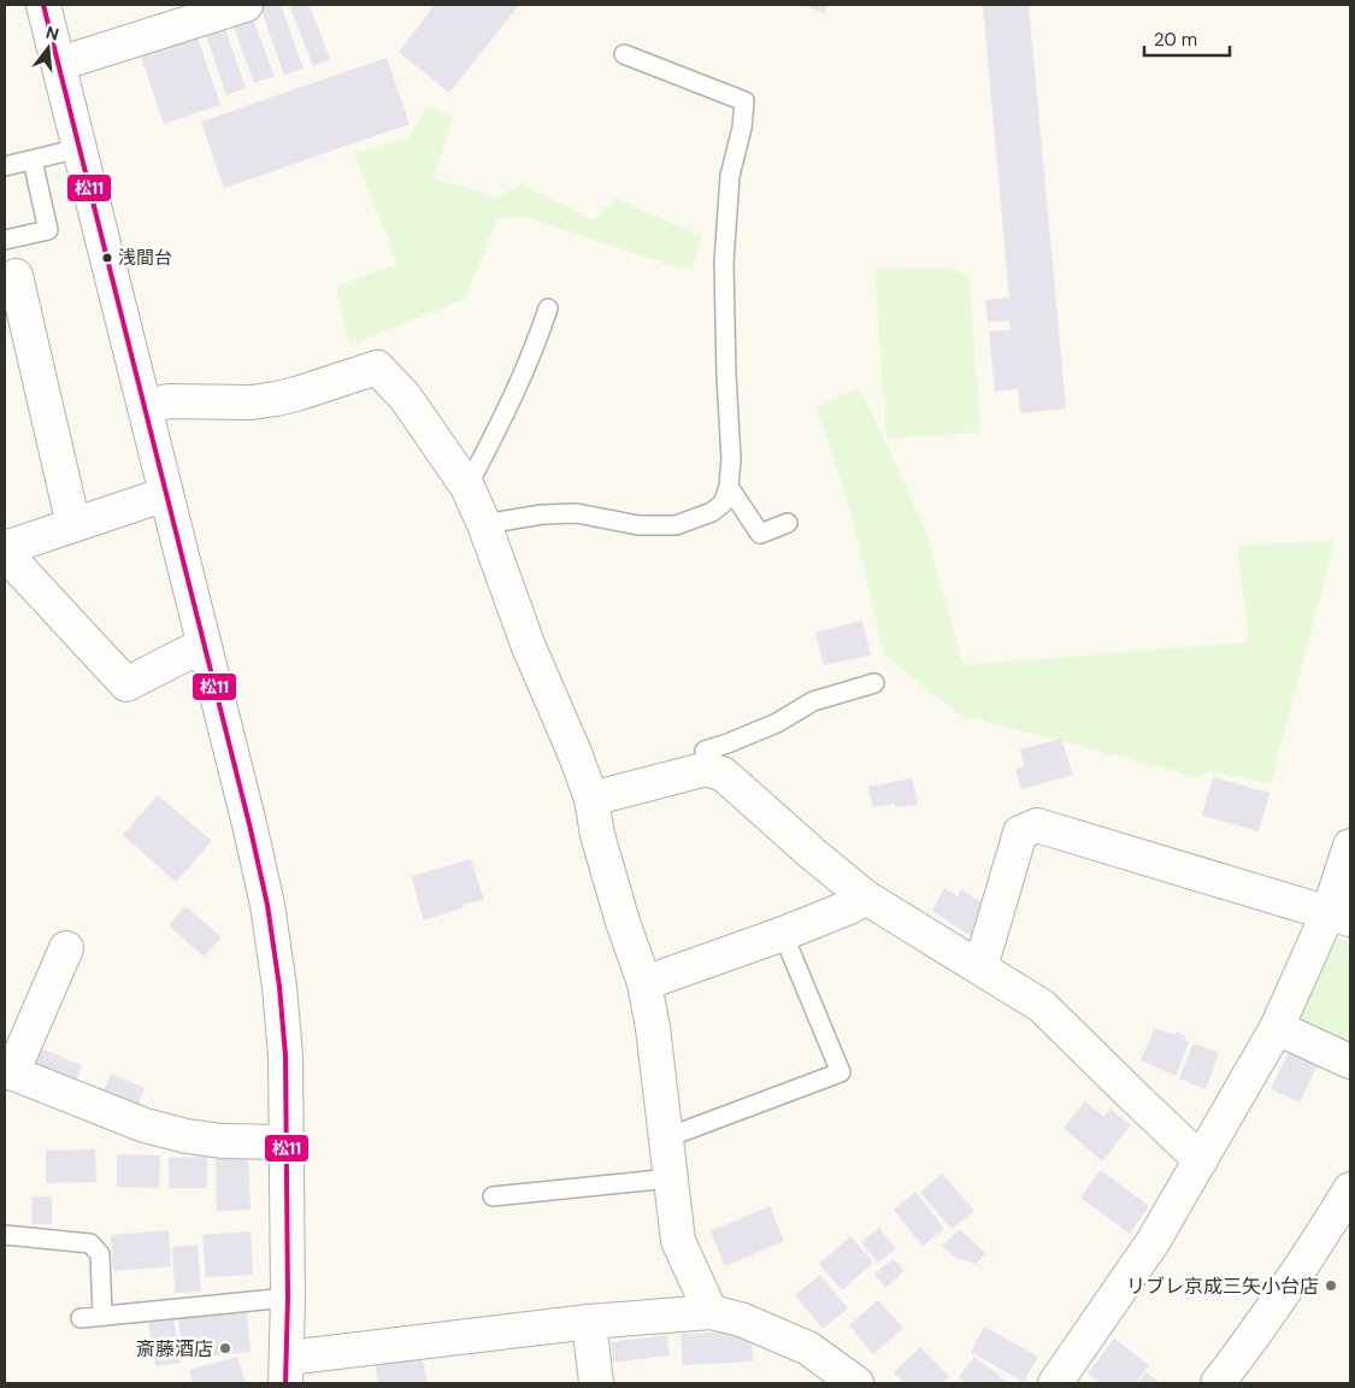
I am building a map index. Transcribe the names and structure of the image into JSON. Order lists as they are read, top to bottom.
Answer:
{
  "places": ["浅間台", "リブレ京成三矢小台店", "斎藤酒店"],
  "lines": ["transit line 松11"],
  "scale_bar": "20 m",
  "north": "top"
}
